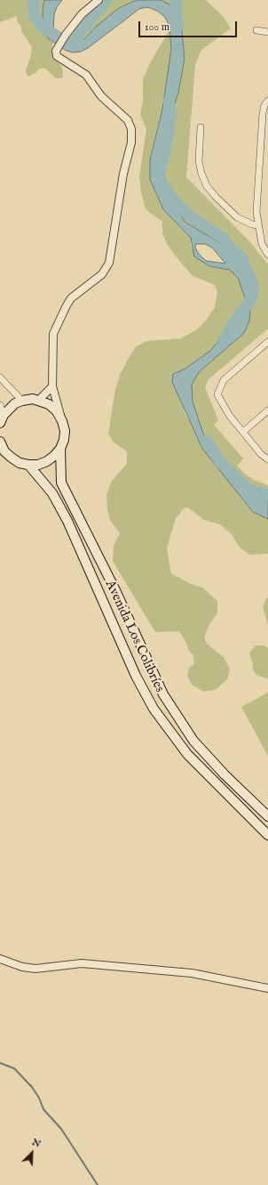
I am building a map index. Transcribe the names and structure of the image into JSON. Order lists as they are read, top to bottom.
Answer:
{
  "streets": {
    "main road": ["Avenida Los Colibríes"]
  },
  "scale_bar": "100 m",
  "north": "top right"
}
